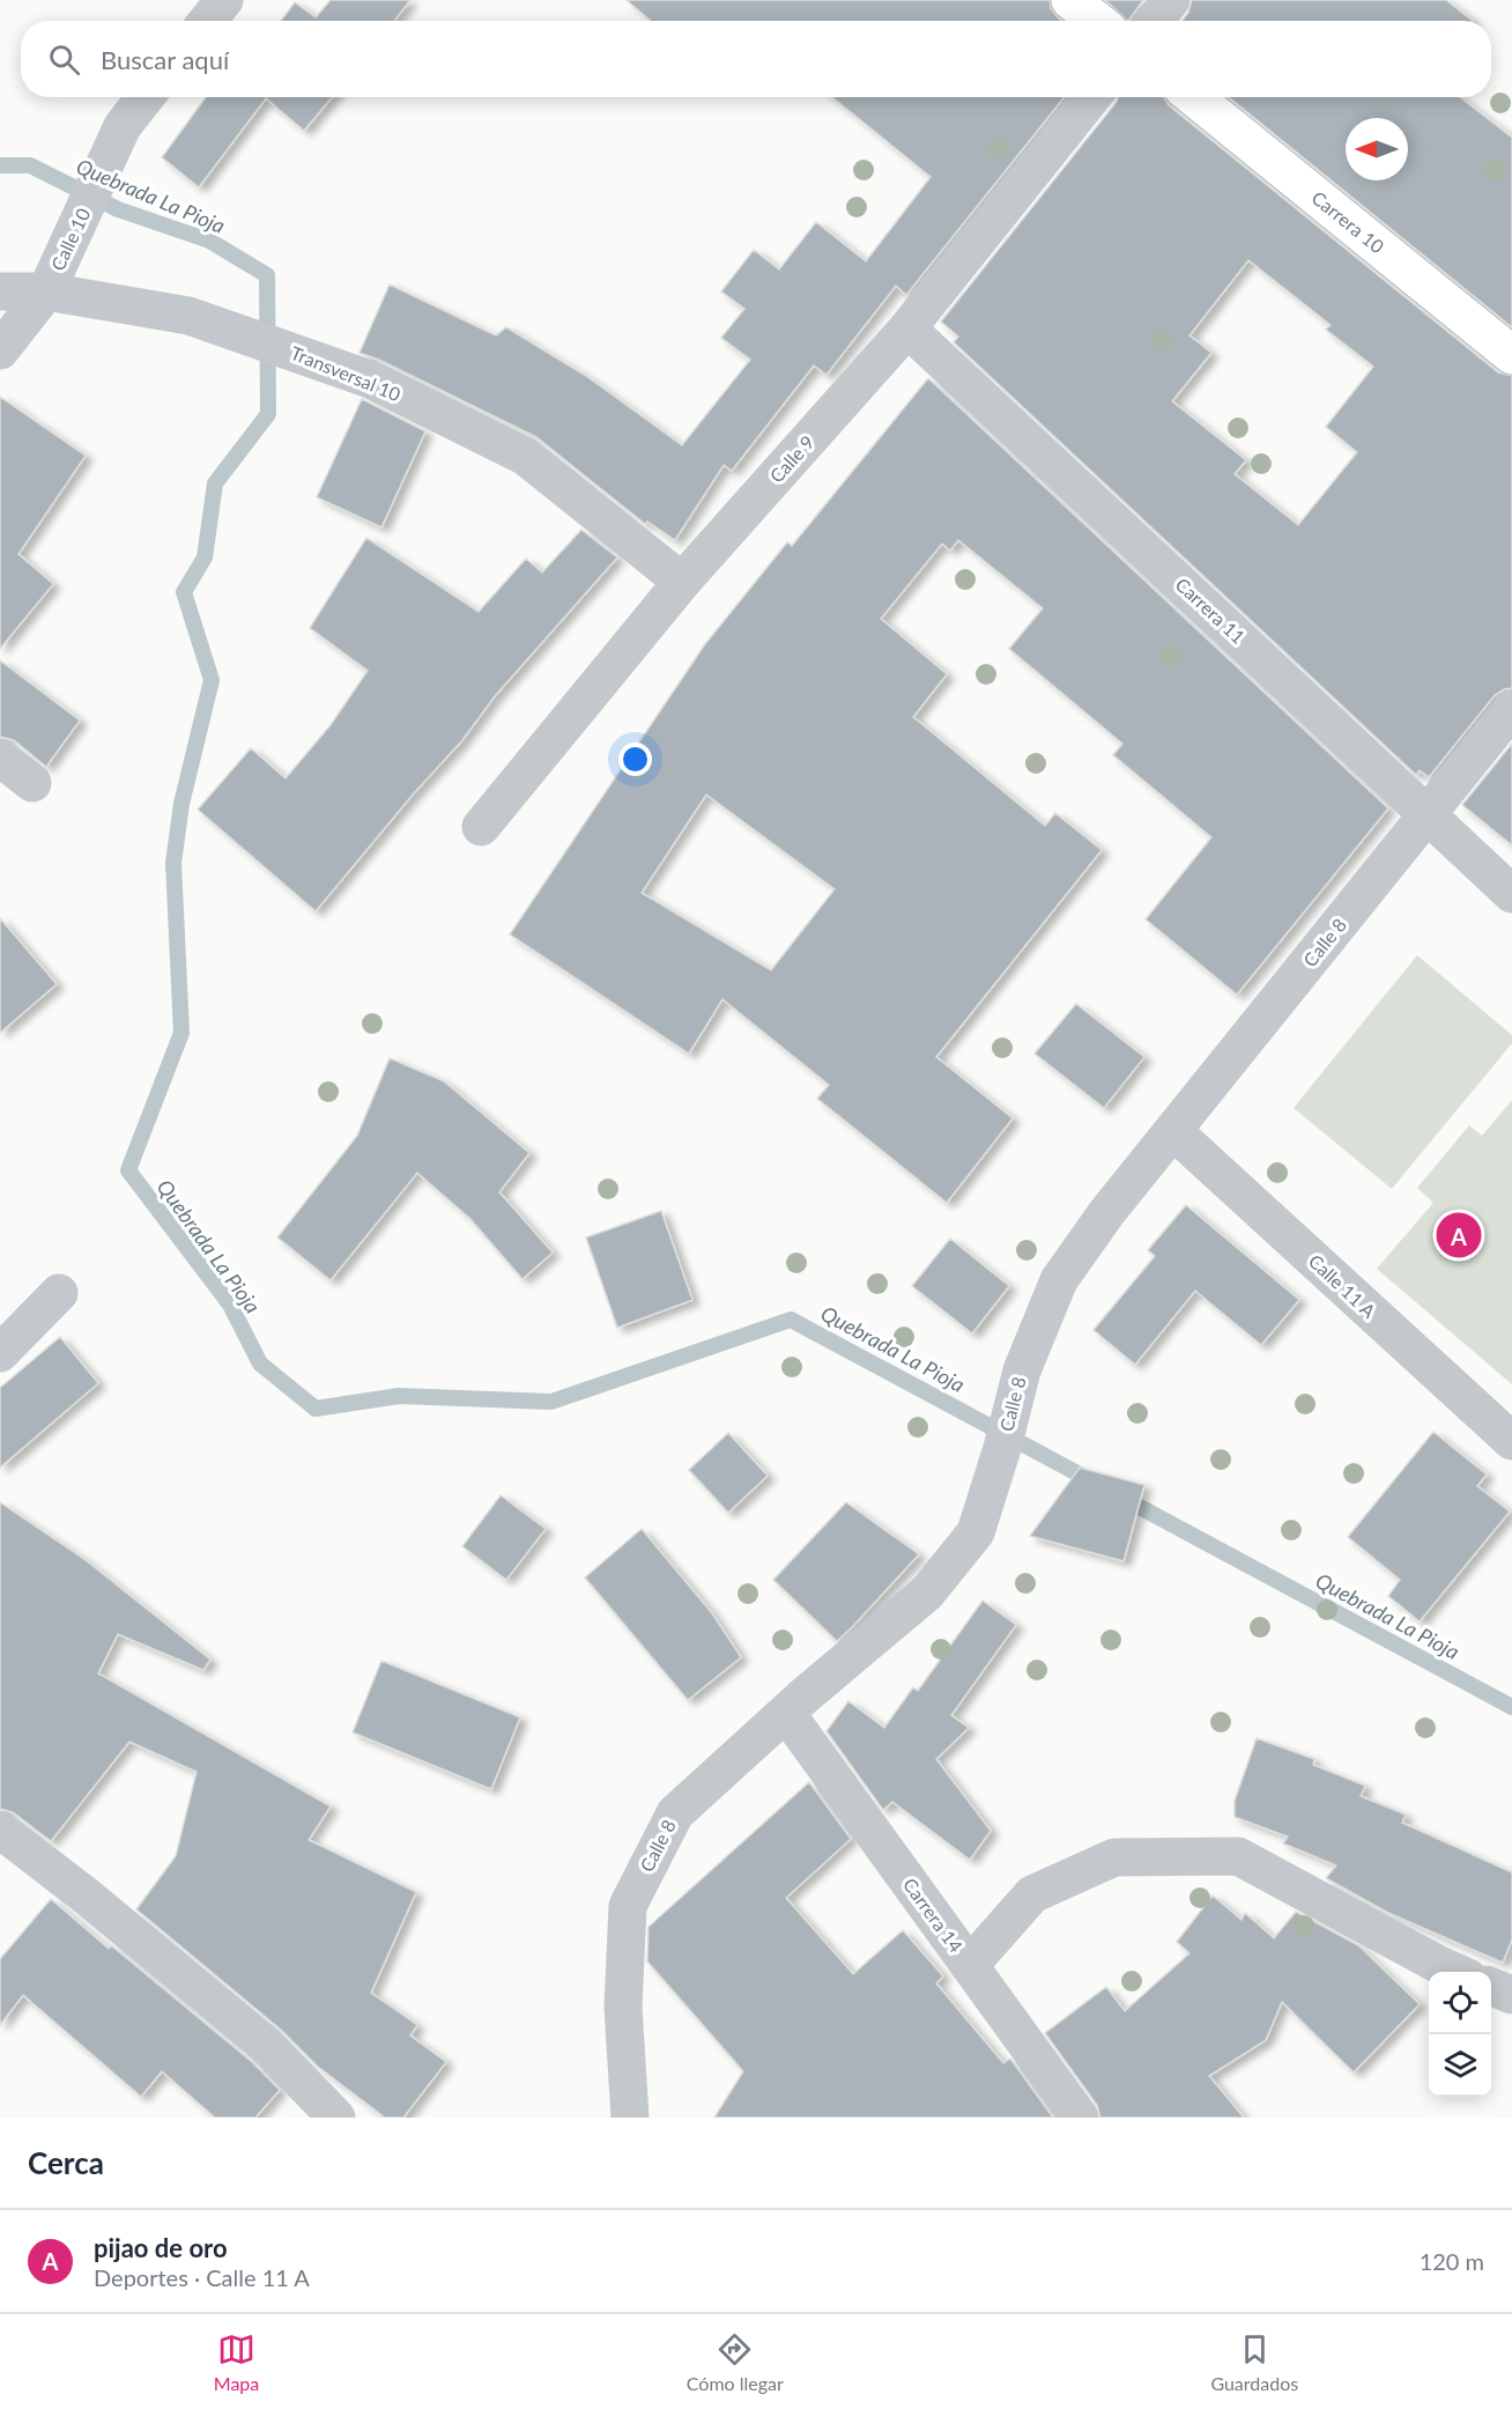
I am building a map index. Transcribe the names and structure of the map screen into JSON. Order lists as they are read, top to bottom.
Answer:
{
  "streets": {
    "main road": ["Carrera 10"],
    "street": [
      "Calle 10",
      "Transversal 10",
      "Calle 9",
      "Carrera 11",
      "Calle 8",
      "Calle 11 A",
      "Carrera 14"
    ]
  },
  "crossings": [
    ["Calle 10", "Transversal 10"],
    ["Transversal 10", "Calle 9"],
    ["Calle 9", "Carrera 11"],
    ["Carrera 11", "Calle 8"],
    ["Calle 8", "Calle 11 A"],
    ["Calle 8", "Carrera 14"]
  ],
  "water": ["Quebrada La Pioja"],
  "north": "left",
  "page": {
    "search": "Buscar aquí",
    "pins": "A",
    "heading": "Cerca",
    "list": [
      {
        "mark": "A",
        "name": "pijao de oro",
        "note": "Deportes · Calle 11 A",
        "value": "120 m"
      }
    ],
    "nav": ["Mapa", "Cómo llegar", "Guardados"]
  }
}
